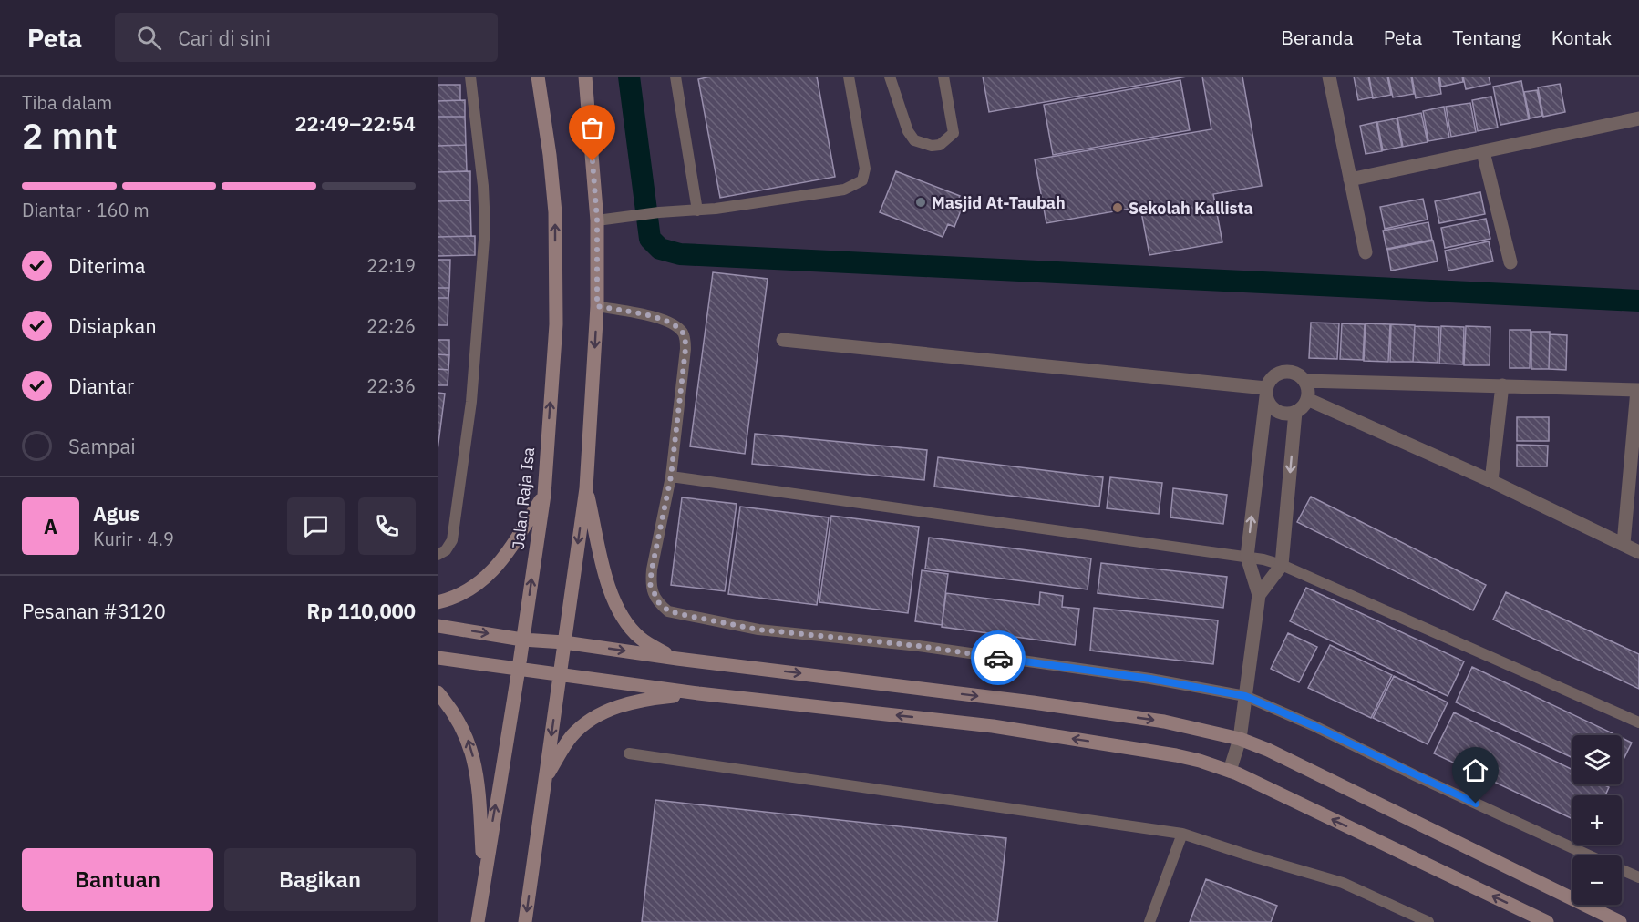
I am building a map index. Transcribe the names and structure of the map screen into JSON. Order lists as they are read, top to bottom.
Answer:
{
  "streets": {
    "main road": ["Jalan Raja Isa"]
  },
  "places": ["Masjid At-Taubah", "Sekolah Kallista"],
  "page": {
    "header": "Peta",
    "search": "Cari di sini",
    "nav": [
      "Beranda",
      "Peta",
      "Tentang",
      "Kontak"
    ],
    "heading": ["2 mnt", "Tiba dalam", "22:49–22:54"],
    "panel": [
      "Agus",
      "Kurir · 4.9",
      "Pesanan #3120",
      "Rp 110,000"
    ],
    "bar": "Diantar · 160 m",
    "list": [
      ["Diterima", "22:19"],
      ["Disiapkan", "22:26"],
      ["Diantar", "22:36"],
      "Sampai"
    ],
    "round": "A",
    "map_buttons": ["+", "−"],
    "buttons": ["Bantuan", "Bagikan"]
  }
}
